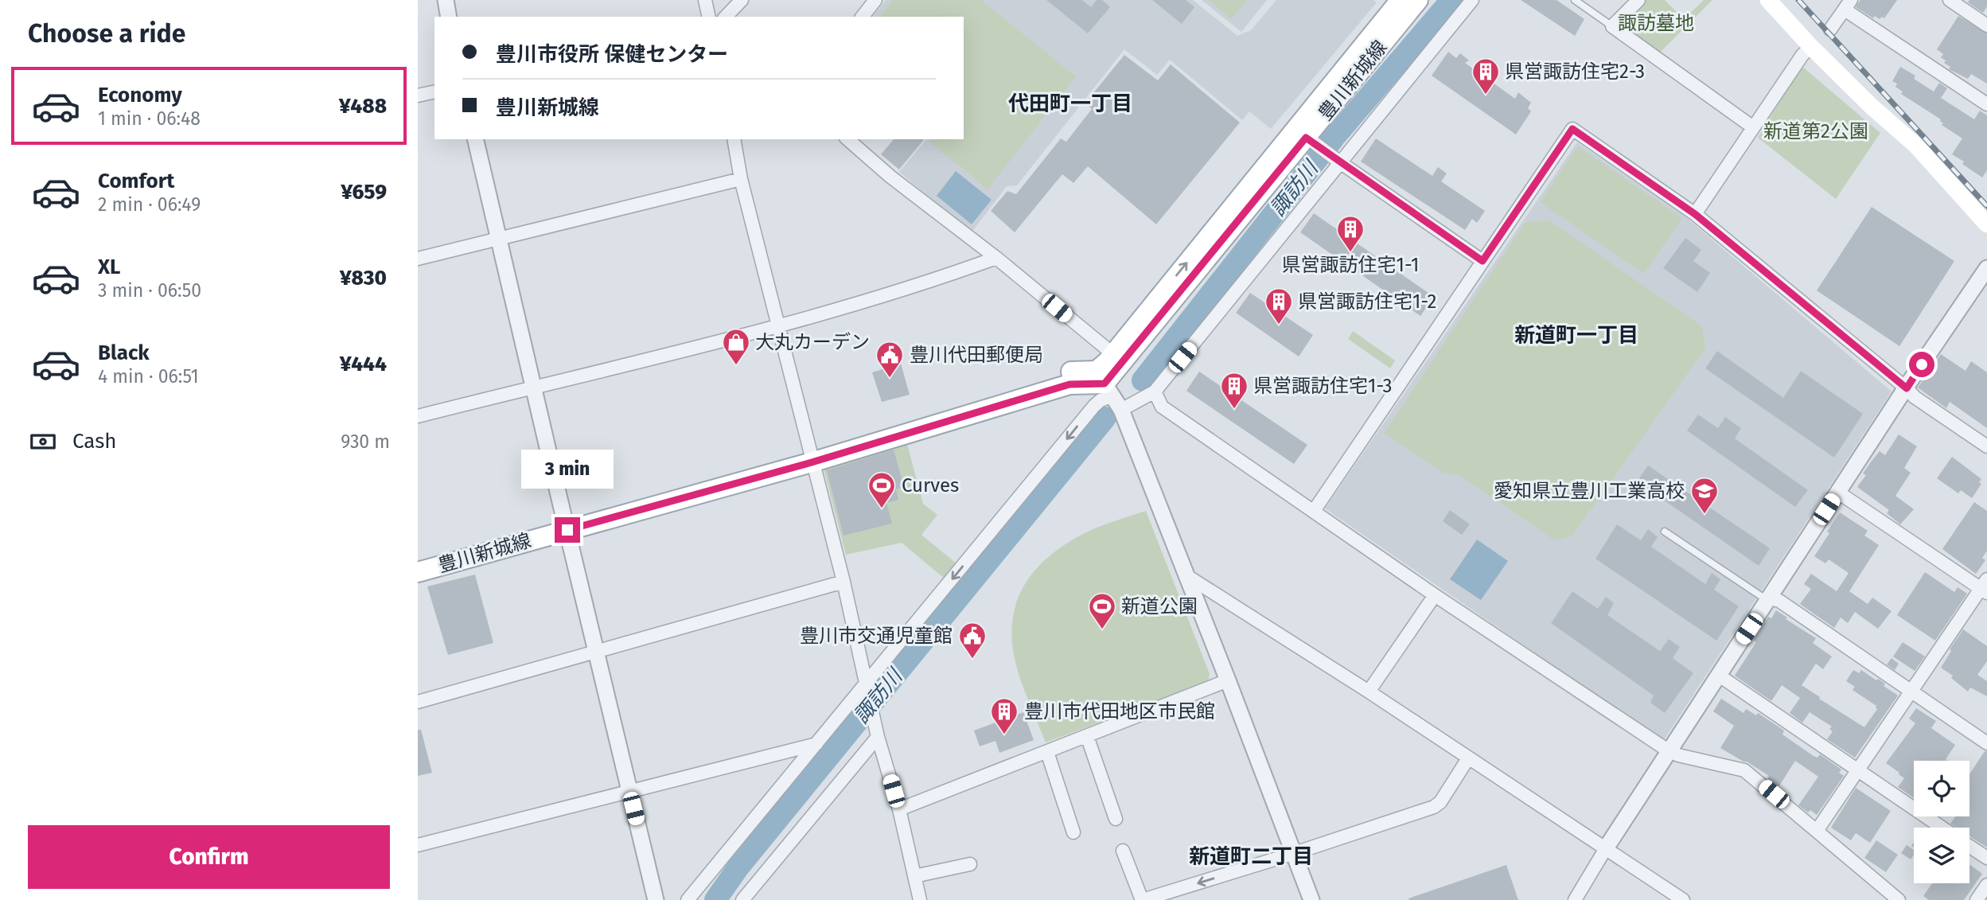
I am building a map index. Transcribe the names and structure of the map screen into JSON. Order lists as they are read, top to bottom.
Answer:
{
  "streets": {
    "main road": ["豊川新城線"]
  },
  "districts": ["代田町一丁目", "新道町一丁目", "新道町二丁目"],
  "water": ["諏訪川"],
  "parks": ["諏訪墓地", "新道第2公園"],
  "places": {
    "building": [
      "県営諏訪住宅2-3",
      "県営諏訪住宅1-1",
      "県営諏訪住宅1-2",
      "県営諏訪住宅1-3",
      "豊川市代田地区市民館"
    ],
    "shop": ["大丸カーデン"],
    "public building": ["豊川代田郵便局", "豊川市交通児童館"],
    "sports": ["Curves", "新道公園"],
    "school or university": ["愛知県立豊川工業高校"]
  },
  "page": {
    "heading": "Choose a ride",
    "banner": ["豊川市役所 保健センター", "豊川新城線"],
    "list": [
      {
        "name": "Economy",
        "note": "1 min · 06:48",
        "value": "¥488"
      },
      {
        "name": "Comfort",
        "note": "2 min · 06:49",
        "value": "¥659"
      },
      {
        "name": "XL",
        "note": "3 min · 06:50",
        "value": "¥830"
      },
      {
        "name": "Black",
        "note": "4 min · 06:51",
        "value": "¥444"
      }
    ],
    "pay": ["Cash", "930 m"],
    "bubble": "3 min",
    "buttons": "Confirm"
  }
}
